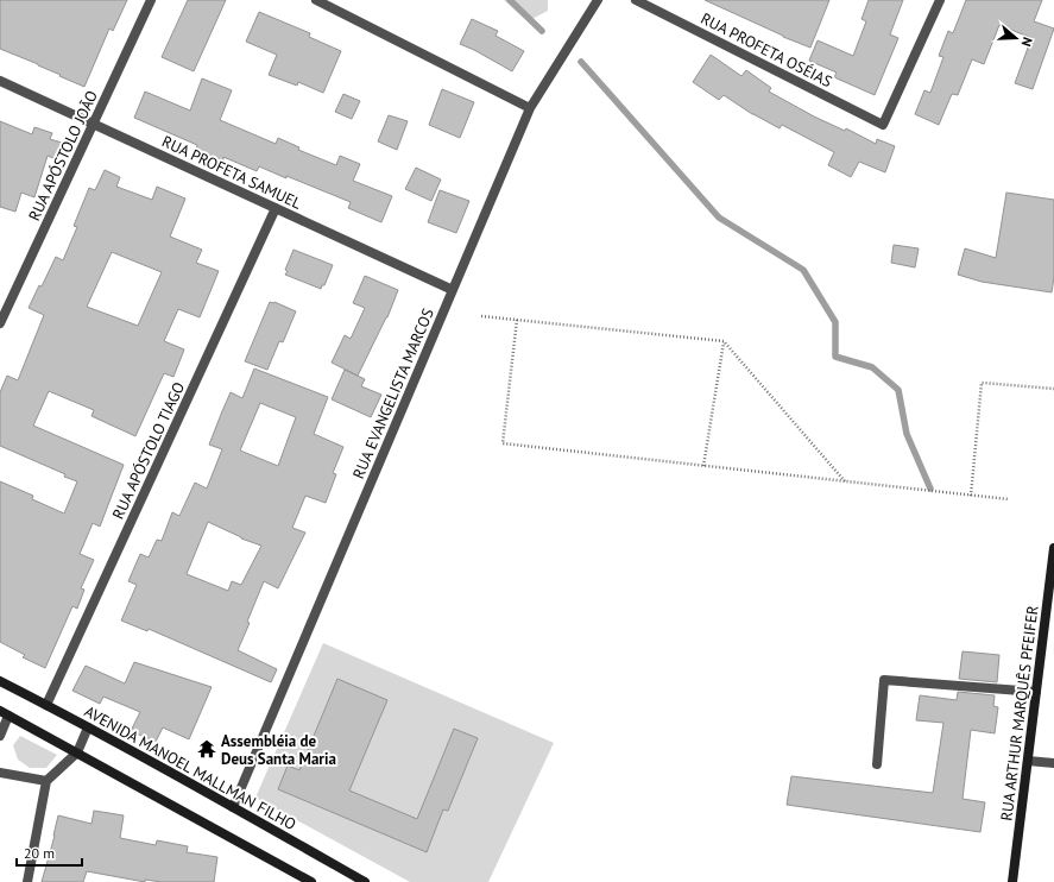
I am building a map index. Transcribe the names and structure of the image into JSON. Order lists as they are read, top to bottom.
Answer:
{
  "streets": {
    "street": [
      "RUA PROFETA OSÉIAS",
      "RUA APÓSTOLO JOÃO",
      "RUA PROFETA SAMUEL",
      "RUA EVANGELISTA MARCOS",
      "RUA APÓSTOLO TIAGO",
      "RUA ARTHUR MARQUÊS PFEIFER",
      "AVENIDA MANOEL MALLMAN FILHO"
    ]
  },
  "crossings": [
    ["RUA APÓSTOLO JOÃO", "RUA PROFETA SAMUEL"],
    ["RUA PROFETA SAMUEL", "RUA EVANGELISTA MARCOS"],
    ["RUA PROFETA SAMUEL", "RUA APÓSTOLO TIAGO"],
    ["RUA EVANGELISTA MARCOS", "AVENIDA MANOEL MALLMAN FILHO"],
    ["RUA APÓSTOLO TIAGO", "AVENIDA MANOEL MALLMAN FILHO"]
  ],
  "places": {
    "temple": ["Assembléia de Deus Santa Maria"]
  },
  "scale_bar": "20 m",
  "north": "right"
}
